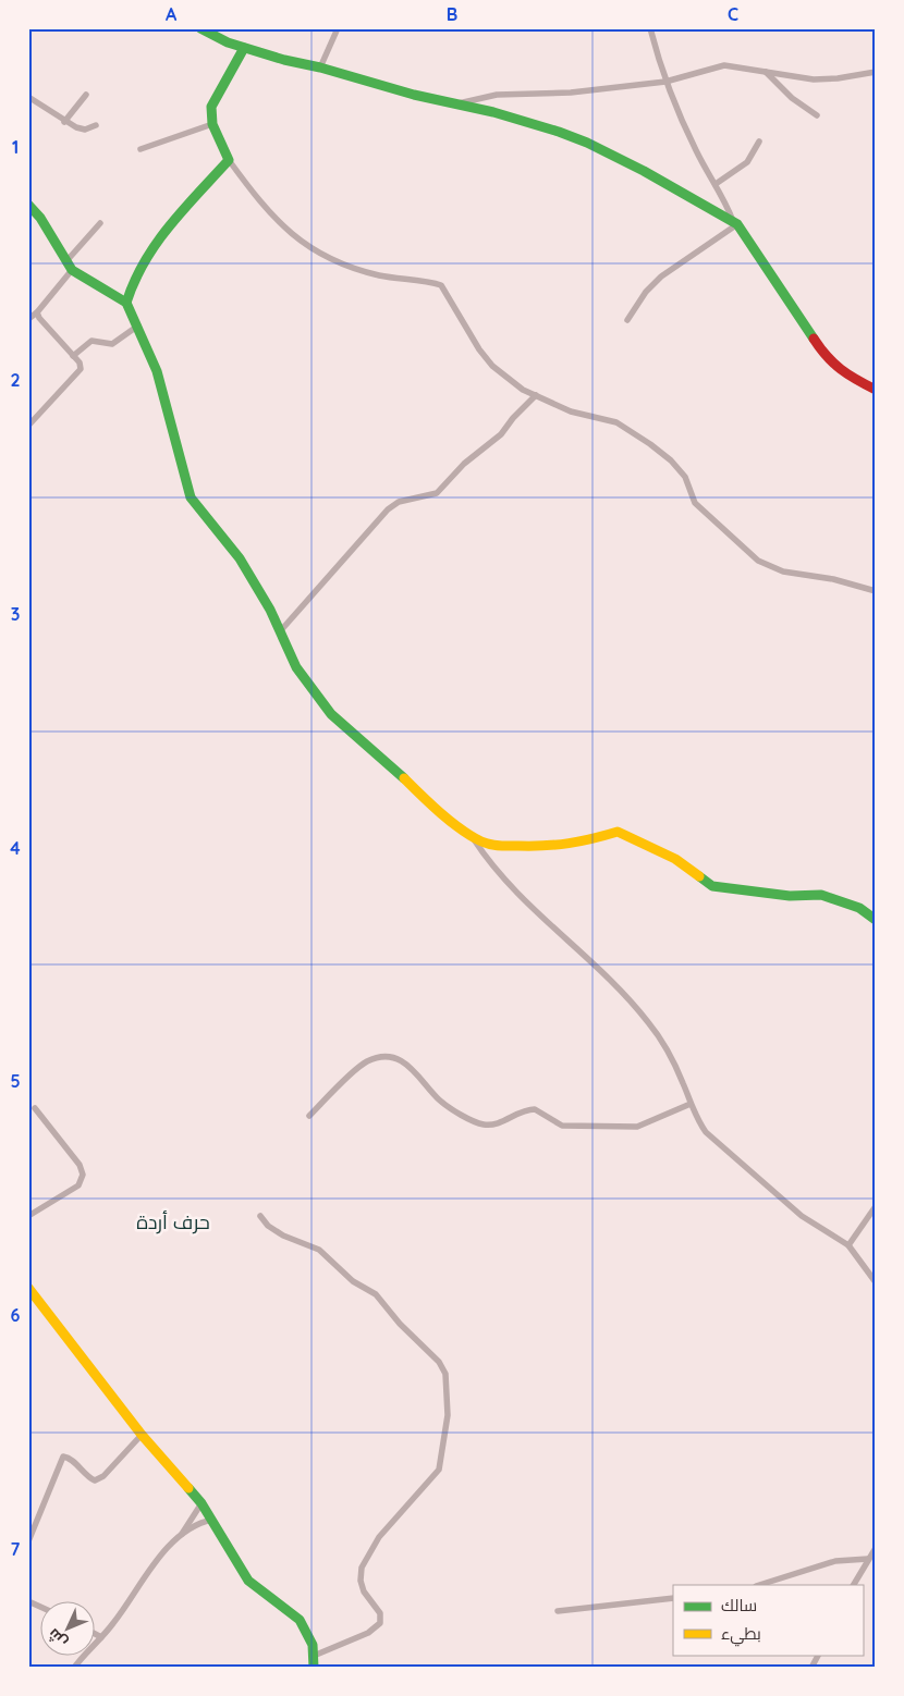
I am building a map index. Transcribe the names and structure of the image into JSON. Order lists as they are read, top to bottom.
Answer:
{
  "districts": ["حرف أردة"],
  "legend": ["سالك", "بطيء"],
  "north": "bottom left",
  "grid": {
    "columns": ["A", "B", "C"],
    "rows": [
      "1",
      "2",
      "3",
      "4",
      "5",
      "6",
      "7"
    ]
  }
}
